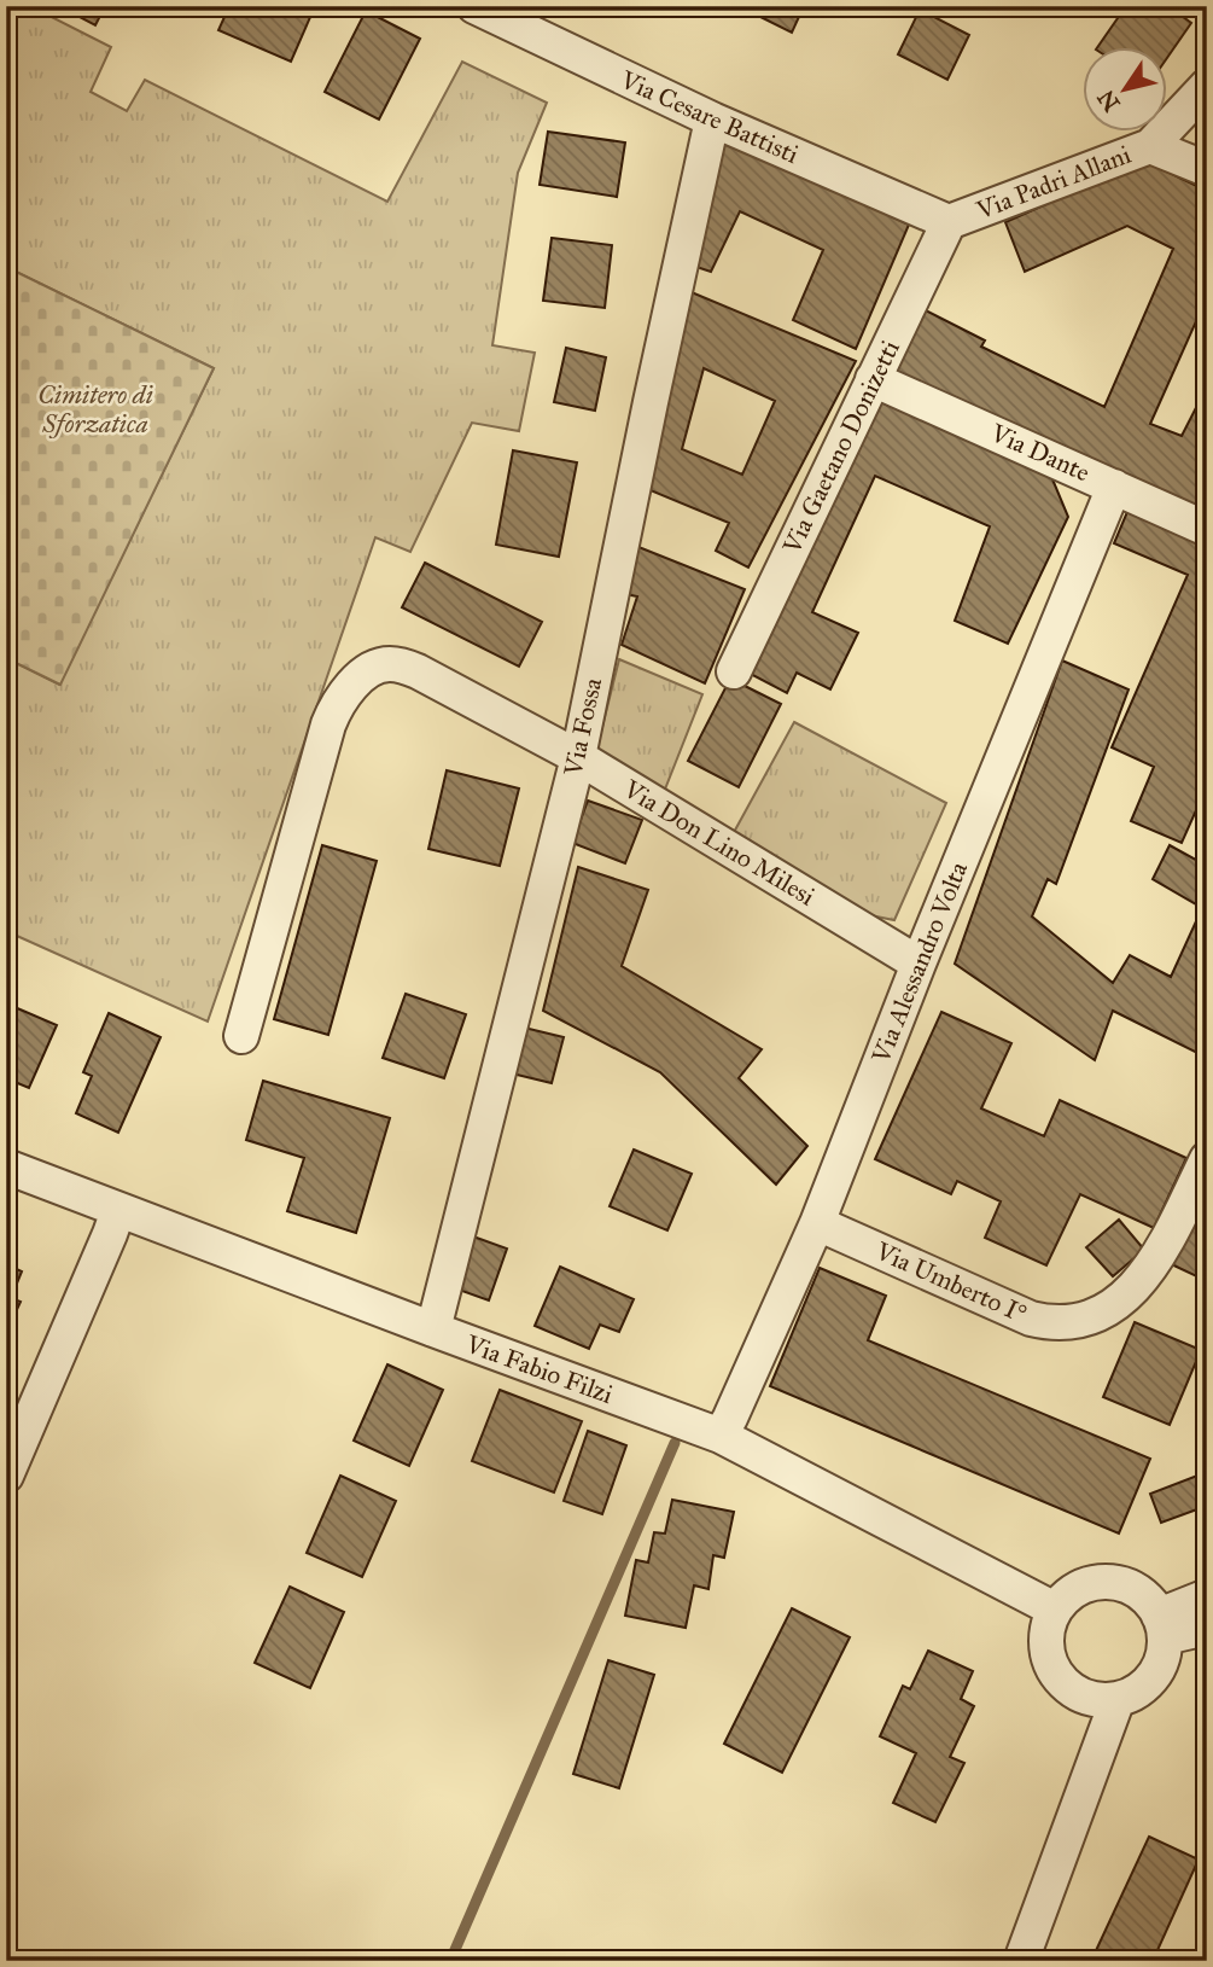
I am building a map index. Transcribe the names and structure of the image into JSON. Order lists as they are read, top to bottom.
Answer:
{
  "streets": {
    "street": [
      "Via Cesare Battisti",
      "Via Padri Allani",
      "Via Gaetano Donizetti",
      "Via Dante",
      "Via Fossa",
      "Via Don Lino Milesi",
      "Via Alessandro Volta",
      "Via Umberto I°",
      "Via Fabio Filzi"
    ]
  },
  "crossings": [
    ["Via Cesare Battisti", "Via Padri Allani"],
    ["Via Cesare Battisti", "Via Gaetano Donizetti"],
    ["Via Cesare Battisti", "Via Fossa"],
    ["Via Padri Allani", "Via Gaetano Donizetti"],
    ["Via Gaetano Donizetti", "Via Dante"],
    ["Via Dante", "Via Alessandro Volta"],
    ["Via Fossa", "Via Don Lino Milesi"],
    ["Via Fossa", "Via Fabio Filzi"],
    ["Via Don Lino Milesi", "Via Alessandro Volta"],
    ["Via Alessandro Volta", "Via Umberto I°"],
    ["Via Alessandro Volta", "Via Fabio Filzi"]
  ],
  "parks": ["Cimitero di Sforzatica"],
  "north": "bottom left"
}
